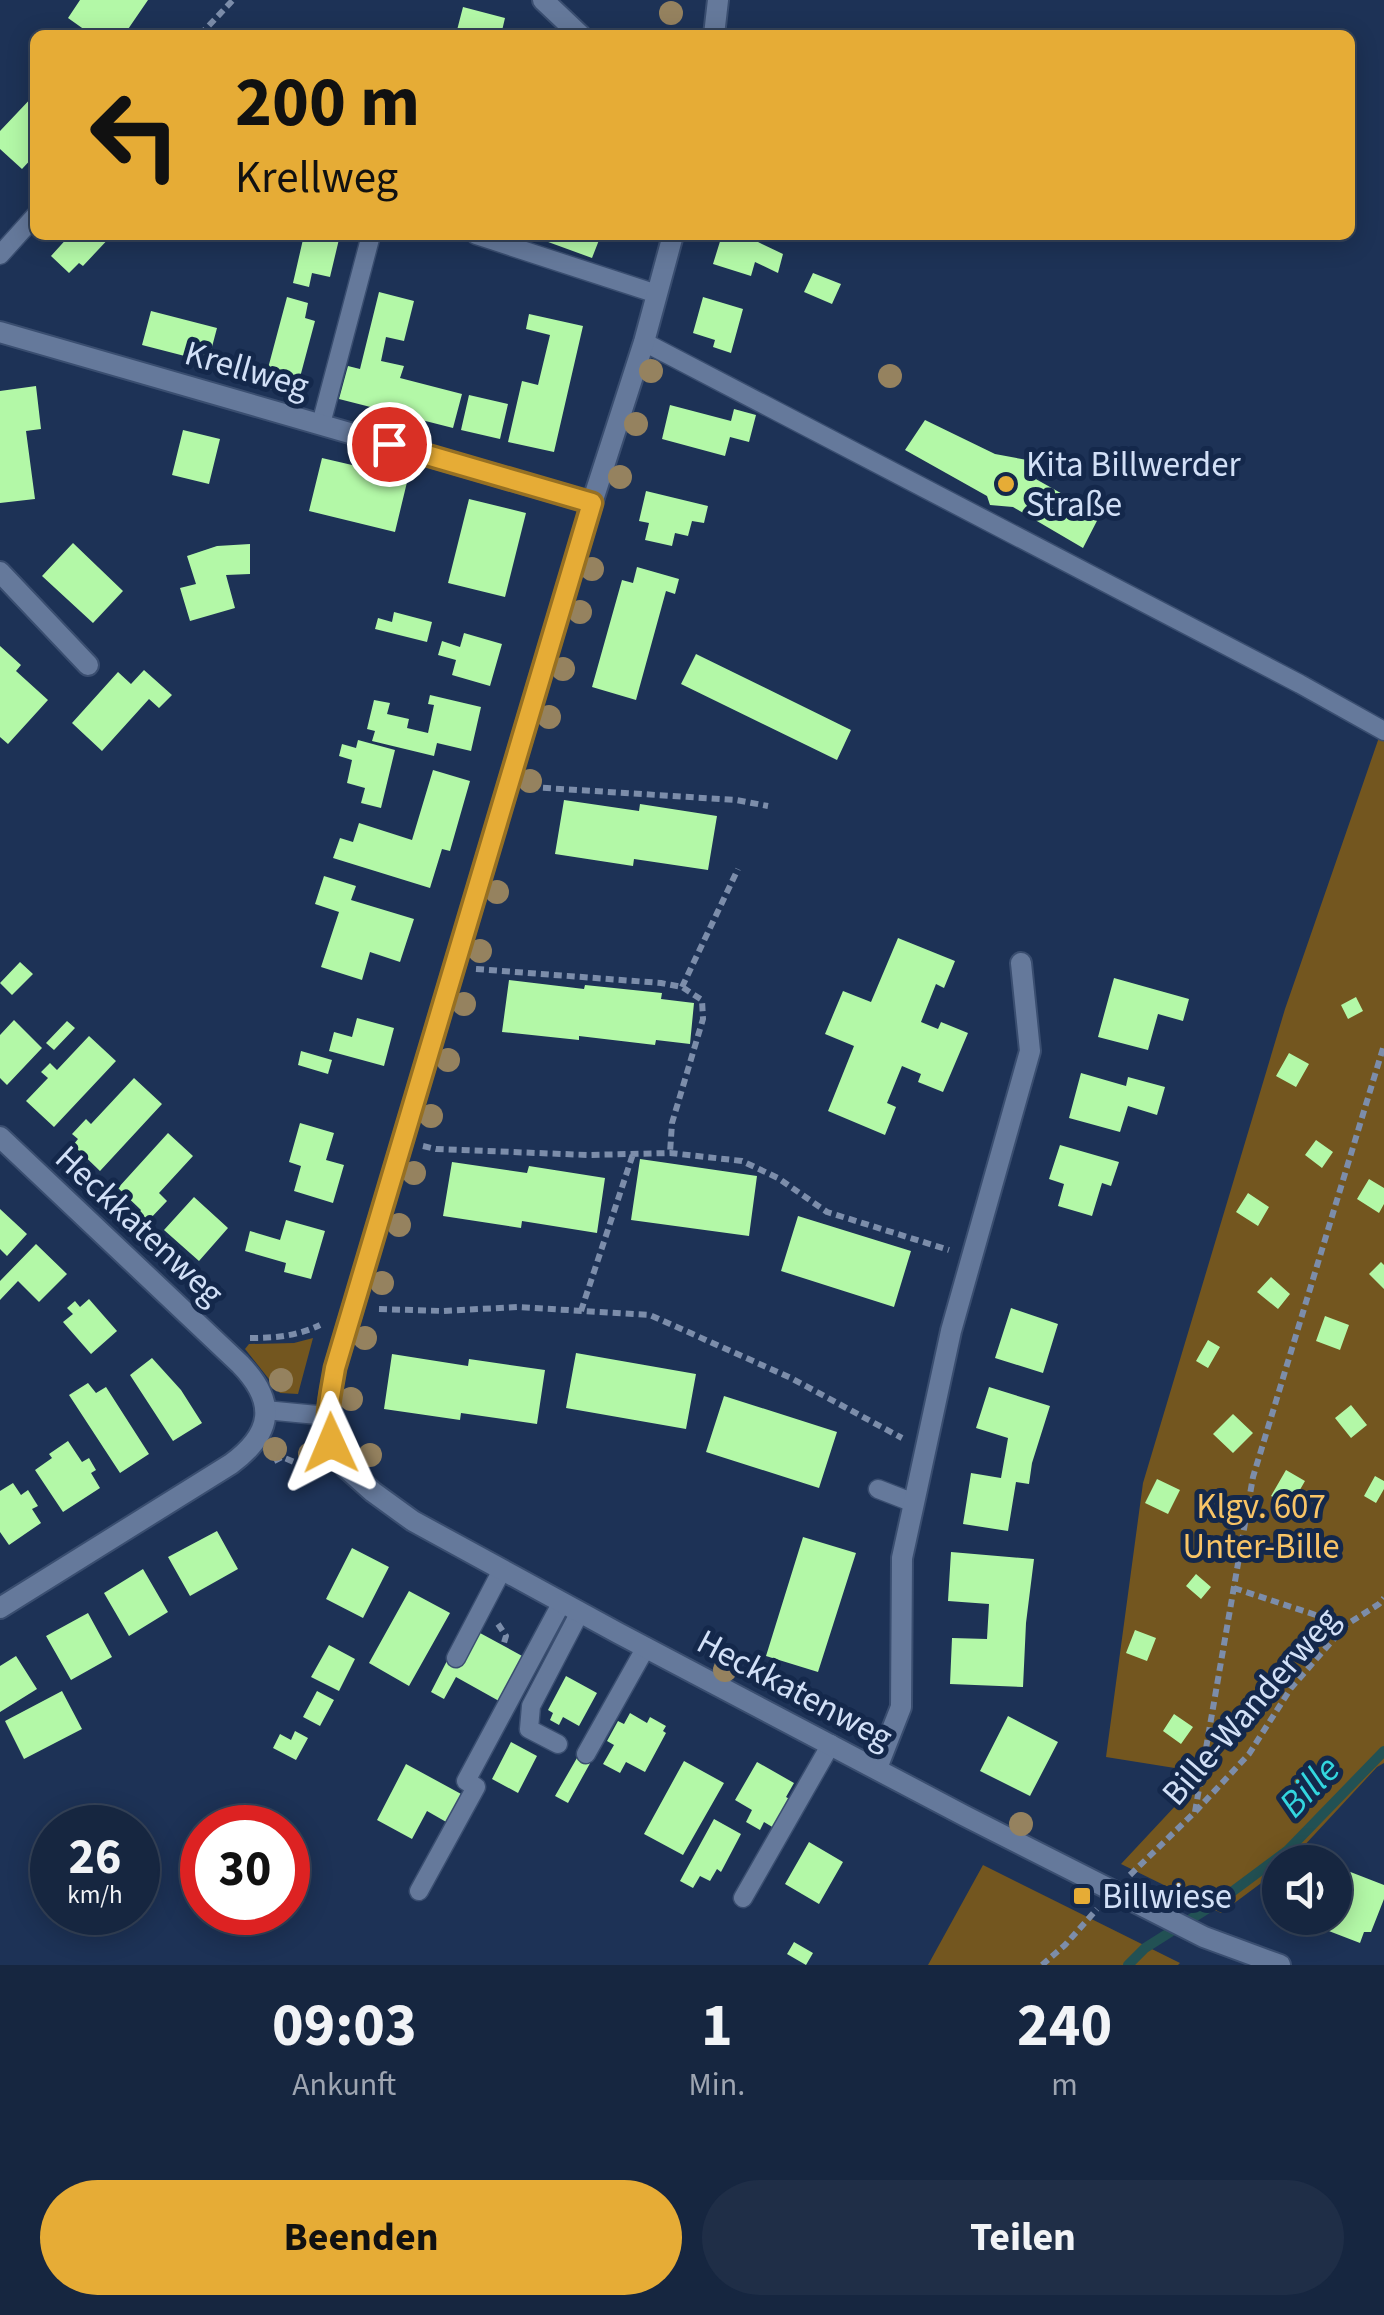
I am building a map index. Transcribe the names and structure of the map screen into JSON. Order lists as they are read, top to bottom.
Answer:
{
  "streets": {
    "street": ["Krellweg", "Heckkatenweg"],
    "path": ["Bille-Wanderweg"]
  },
  "crossings": [
    ["Heckkatenweg", "Bille-Wanderweg"]
  ],
  "water": ["Bille"],
  "parks": ["Klgv. 607 Unter-Bille"],
  "places": {
    "other": ["Kita Billwerder Straße"],
    "transit": ["Billwiese"]
  },
  "page": {
    "turn": ["200 m", "Krellweg"],
    "speed": "26 km/h",
    "limit": "30",
    "eta": [
      "09:03",
      "Ankunft",
      "1",
      "Min.",
      "240",
      "m"
    ],
    "buttons": ["Beenden", "Teilen"]
  }
}
